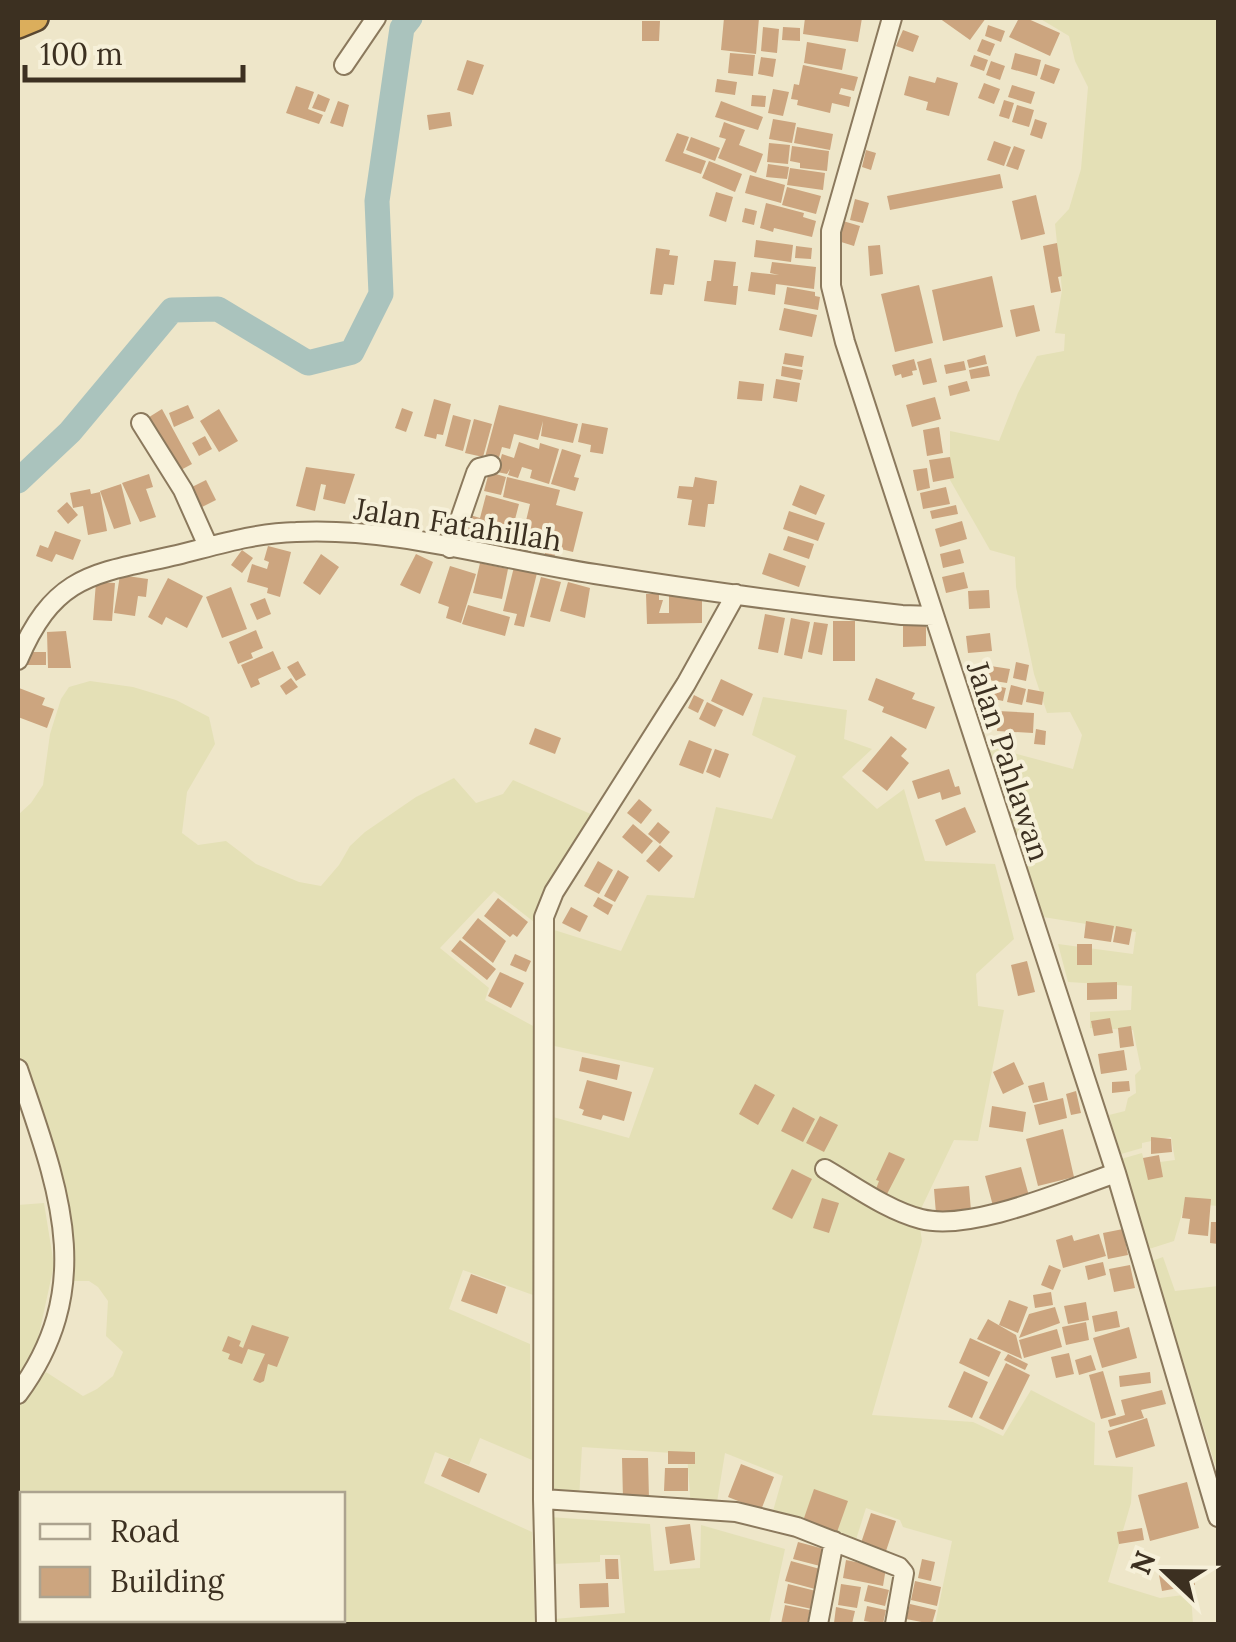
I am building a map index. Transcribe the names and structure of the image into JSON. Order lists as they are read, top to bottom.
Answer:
{
  "streets": {
    "street": ["Jalan Fatahillah", "Jalan Pahlawan"]
  },
  "crossings": [
    ["Jalan Fatahillah", "Jalan Pahlawan"]
  ],
  "legend": ["Road", "Building"],
  "scale_bar": "100 m",
  "north": "left"
}
